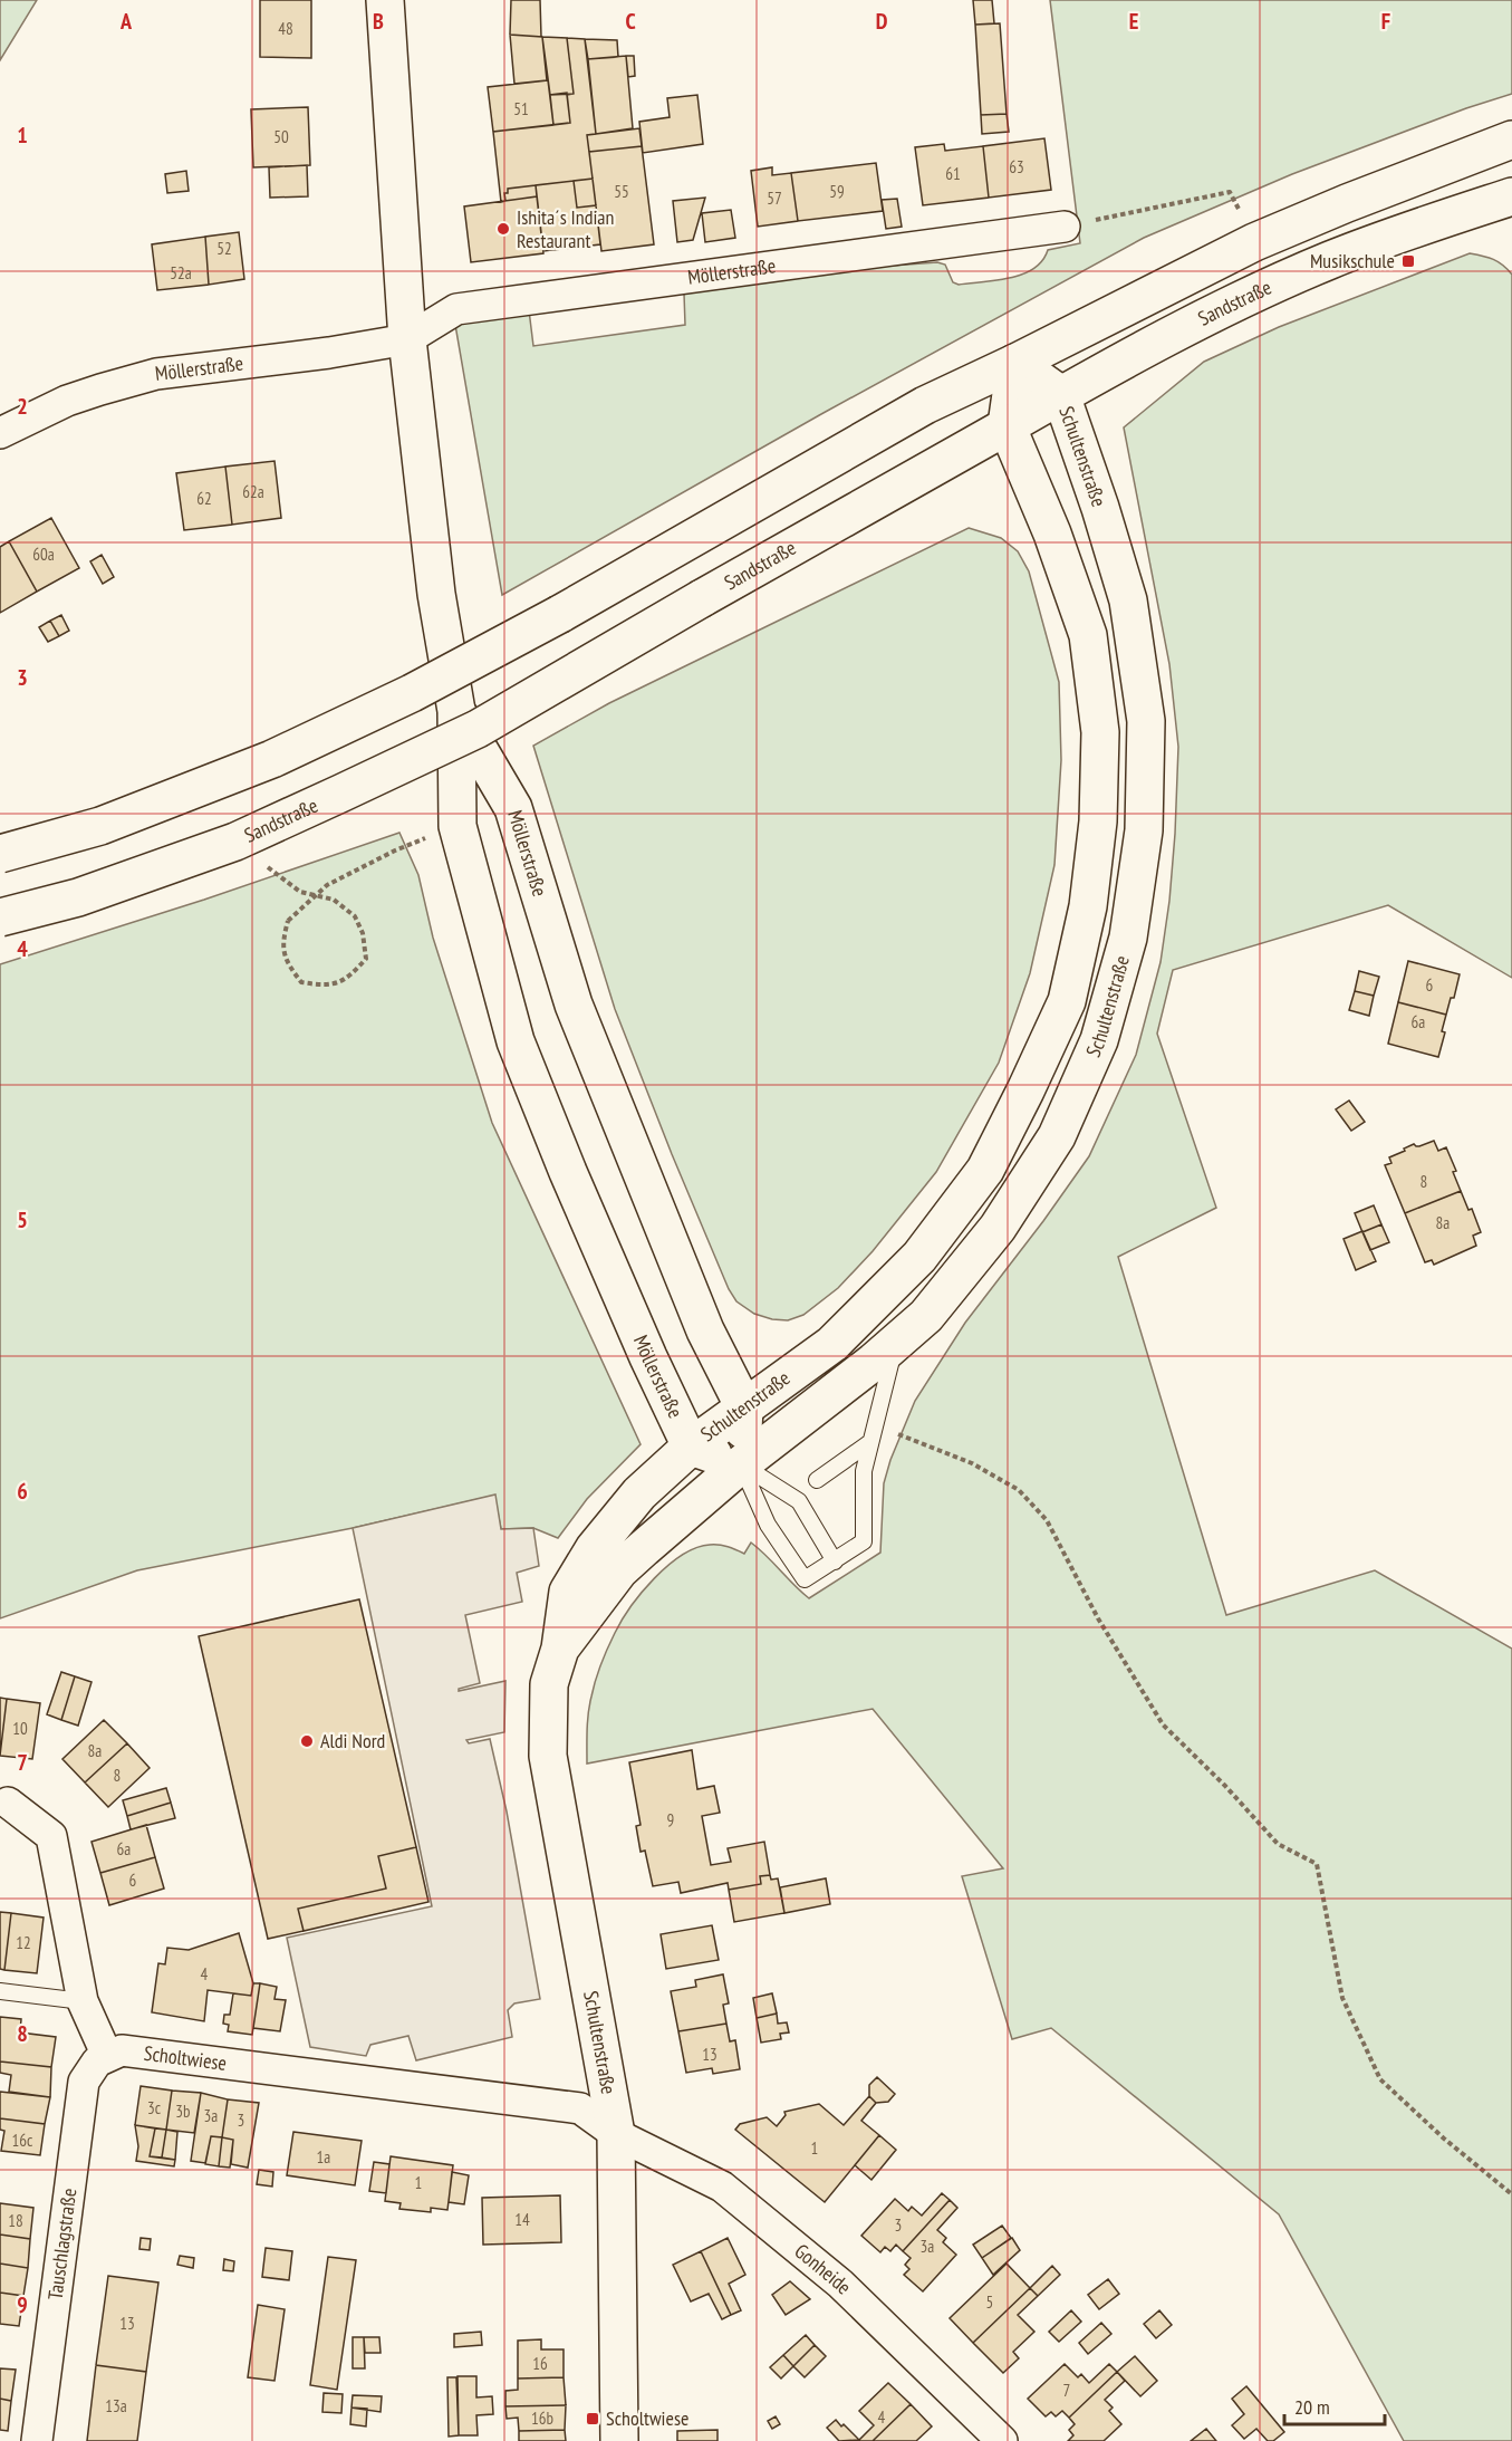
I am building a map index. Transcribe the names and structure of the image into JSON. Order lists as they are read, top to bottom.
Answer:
{
  "streets": {
    "main road": ["Möllerstraße", "Sandstraße", "Schultenstraße"],
    "street": ["Scholtwiese", "Tauschlagstraße", "Gonheide"]
  },
  "crossings": [
    ["Möllerstraße", "Schultenstraße"],
    ["Sandstraße", "Schultenstraße"],
    ["Schultenstraße", "Scholtwiese"],
    ["Schultenstraße", "Gonheide"],
    ["Scholtwiese", "Tauschlagstraße"],
    ["Scholtwiese", "Gonheide"]
  ],
  "places": {
    "other": ["Ishita´s Indian Restaurant", "Aldi Nord"],
    "transit": ["Musikschule", "Scholtwiese"]
  },
  "house_numbers": [
    "48",
    "51",
    "50",
    "63",
    "61",
    "55",
    "59",
    "57",
    "52",
    "52a",
    "62a",
    "62",
    "60a",
    "6",
    "6a",
    "8",
    "8a",
    "10",
    "8a",
    "8",
    "9",
    "6a",
    "6",
    "12",
    "4",
    "13",
    "3c",
    "3b",
    "3a",
    "3",
    "16c",
    "1",
    "1a",
    "1",
    "14",
    "18",
    "3",
    "3a",
    "5",
    "13",
    "16",
    "7",
    "13a",
    "4",
    "16b"
  ],
  "scale_bar": "20 m",
  "grid": {
    "columns": [
      "A",
      "B",
      "C",
      "D",
      "E",
      "F"
    ],
    "rows": [
      "1",
      "2",
      "3",
      "4",
      "5",
      "6",
      "7",
      "8",
      "9"
    ]
  }
}
